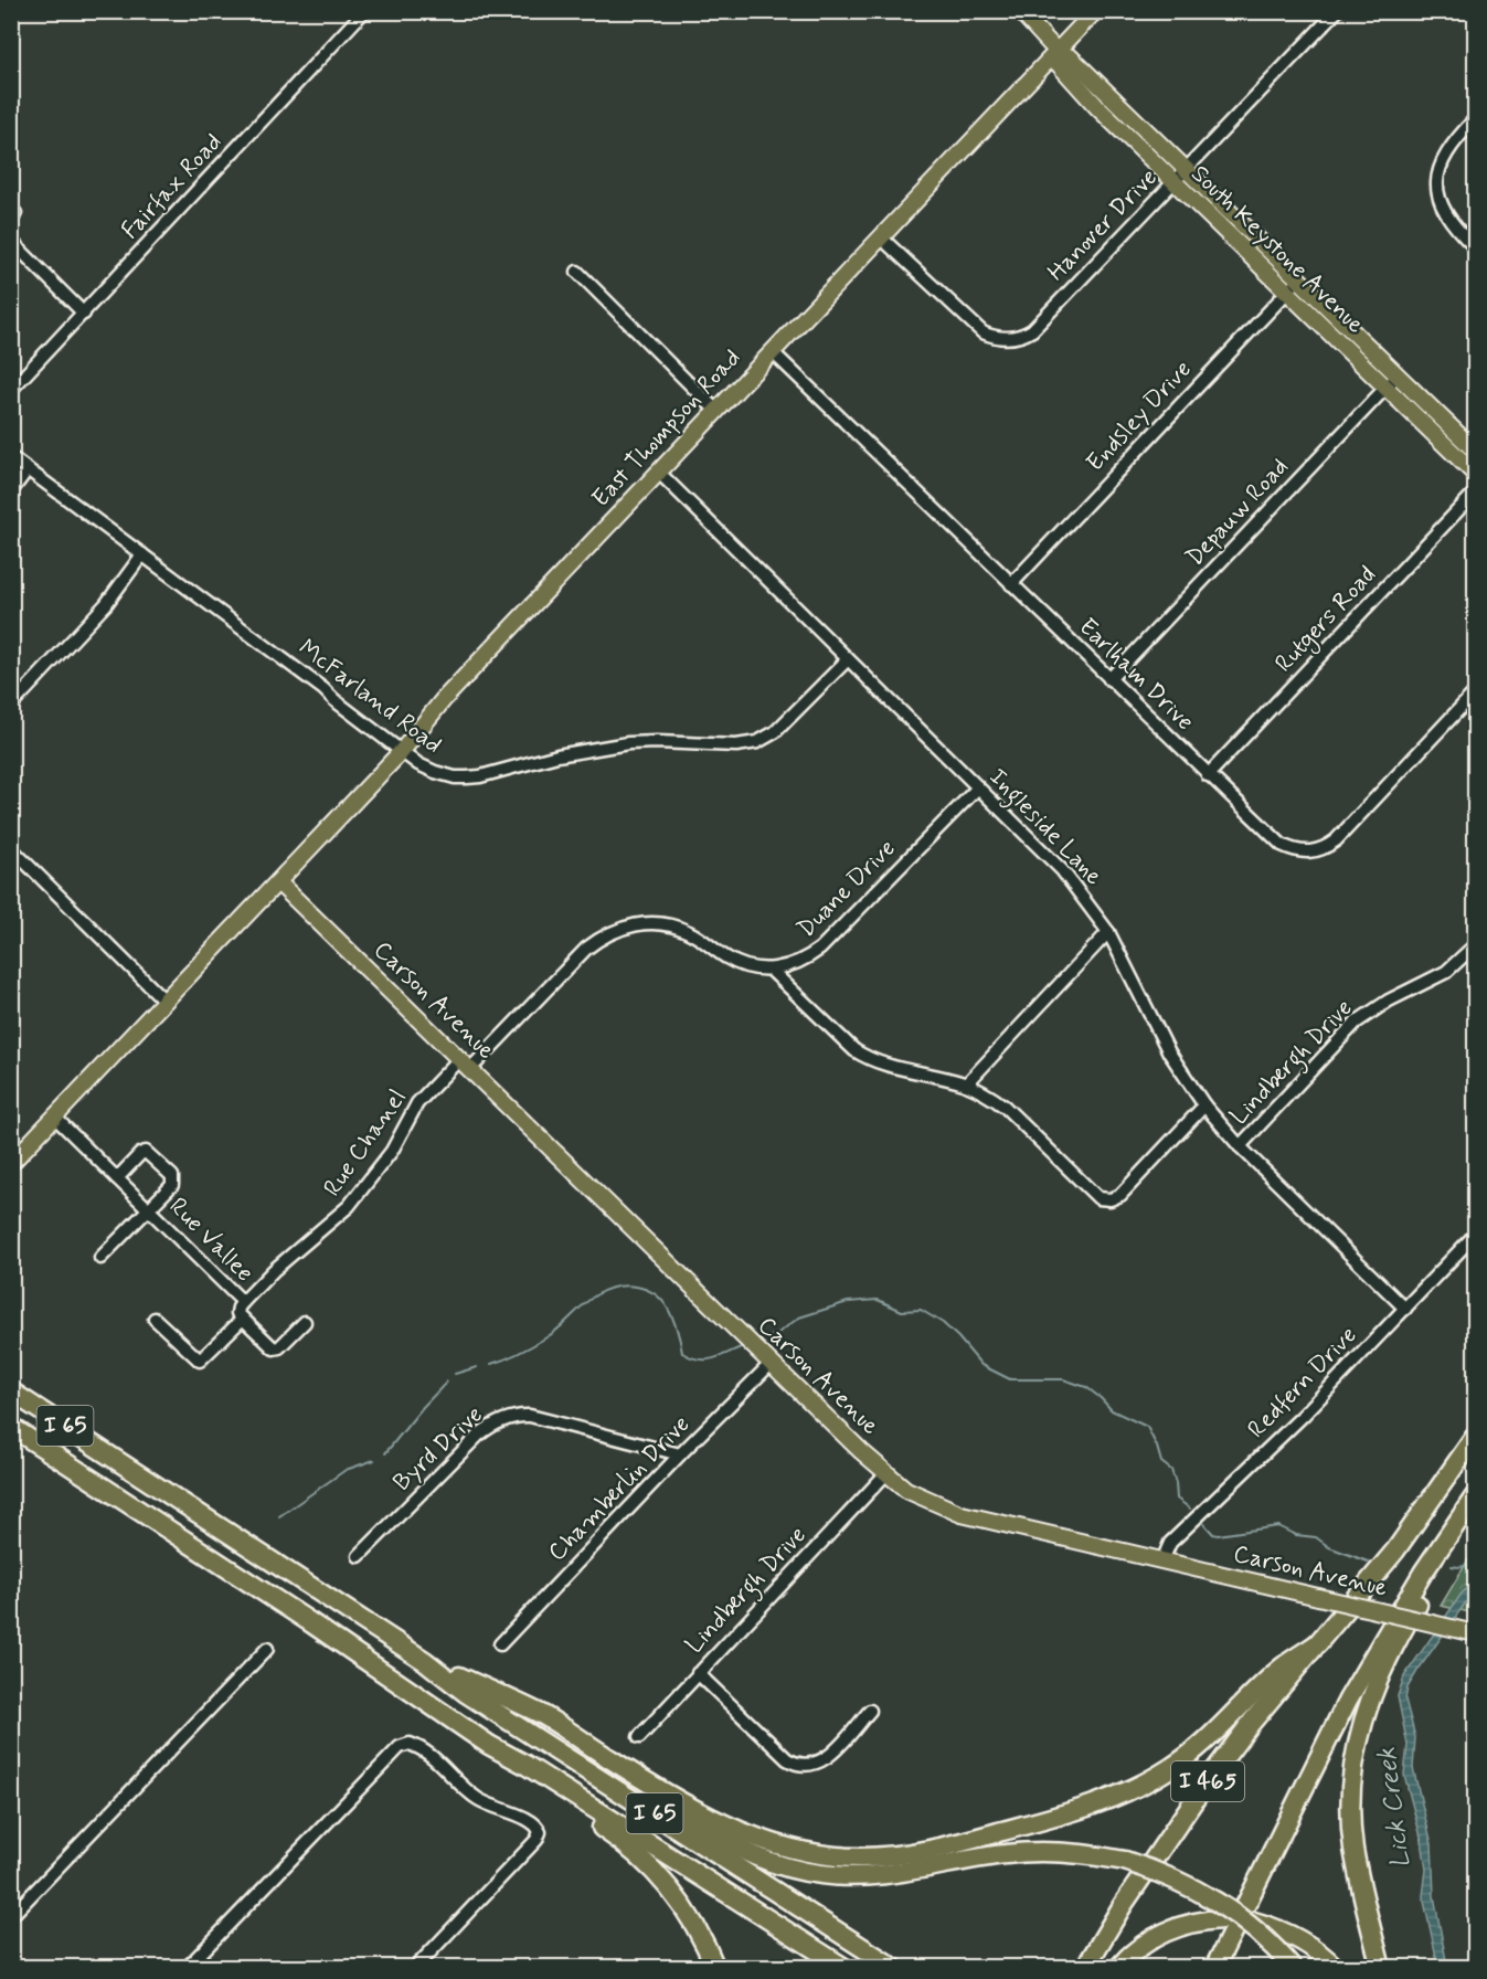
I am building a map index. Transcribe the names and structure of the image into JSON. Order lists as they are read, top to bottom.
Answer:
{
  "streets": {
    "highway": ["I 65", "I 465"],
    "main road": ["South Keystone Avenue", "East Thompson Road", "Carson Avenue"],
    "street": [
      "Fairfax Road",
      "Hanover Drive",
      "Endsley Drive",
      "Depauw Road",
      "Rutgers Road",
      "Earlham Drive",
      "McFarland Road",
      "Ingleside Lane",
      "Duane Drive",
      "Lindbergh Drive",
      "Rue Chanel",
      "Rue Vallee",
      "Redfern Drive",
      "Byrd Drive",
      "Chamberlin Drive"
    ]
  },
  "crossings": [
    ["Hanover Drive", "South Keystone Avenue"],
    ["Hanover Drive", "East Thompson Road"],
    ["South Keystone Avenue", "Endsley Drive"],
    ["South Keystone Avenue", "East Thompson Road"],
    ["South Keystone Avenue", "Depauw Road"],
    ["Endsley Drive", "Earlham Drive"],
    ["East Thompson Road", "Earlham Drive"],
    ["East Thompson Road", "McFarland Road"],
    ["East Thompson Road", "Ingleside Lane"],
    ["East Thompson Road", "Carson Avenue"],
    ["Depauw Road", "Earlham Drive"],
    ["Rutgers Road", "Earlham Drive"],
    ["McFarland Road", "Ingleside Lane"],
    ["Ingleside Lane", "Duane Drive"],
    ["Ingleside Lane", "Lindbergh Drive"],
    ["Ingleside Lane", "Redfern Drive"],
    ["Duane Drive", "Carson Avenue"],
    ["Duane Drive", "Rue Chanel"],
    ["Carson Avenue", "Lindbergh Drive"],
    ["Carson Avenue", "Rue Chanel"],
    ["Carson Avenue", "Redfern Drive"],
    ["Carson Avenue", "Chamberlin Drive"],
    ["Rue Chanel", "Rue Vallee"],
    ["Byrd Drive", "Chamberlin Drive"]
  ],
  "water": ["Lick Creek"]
}
